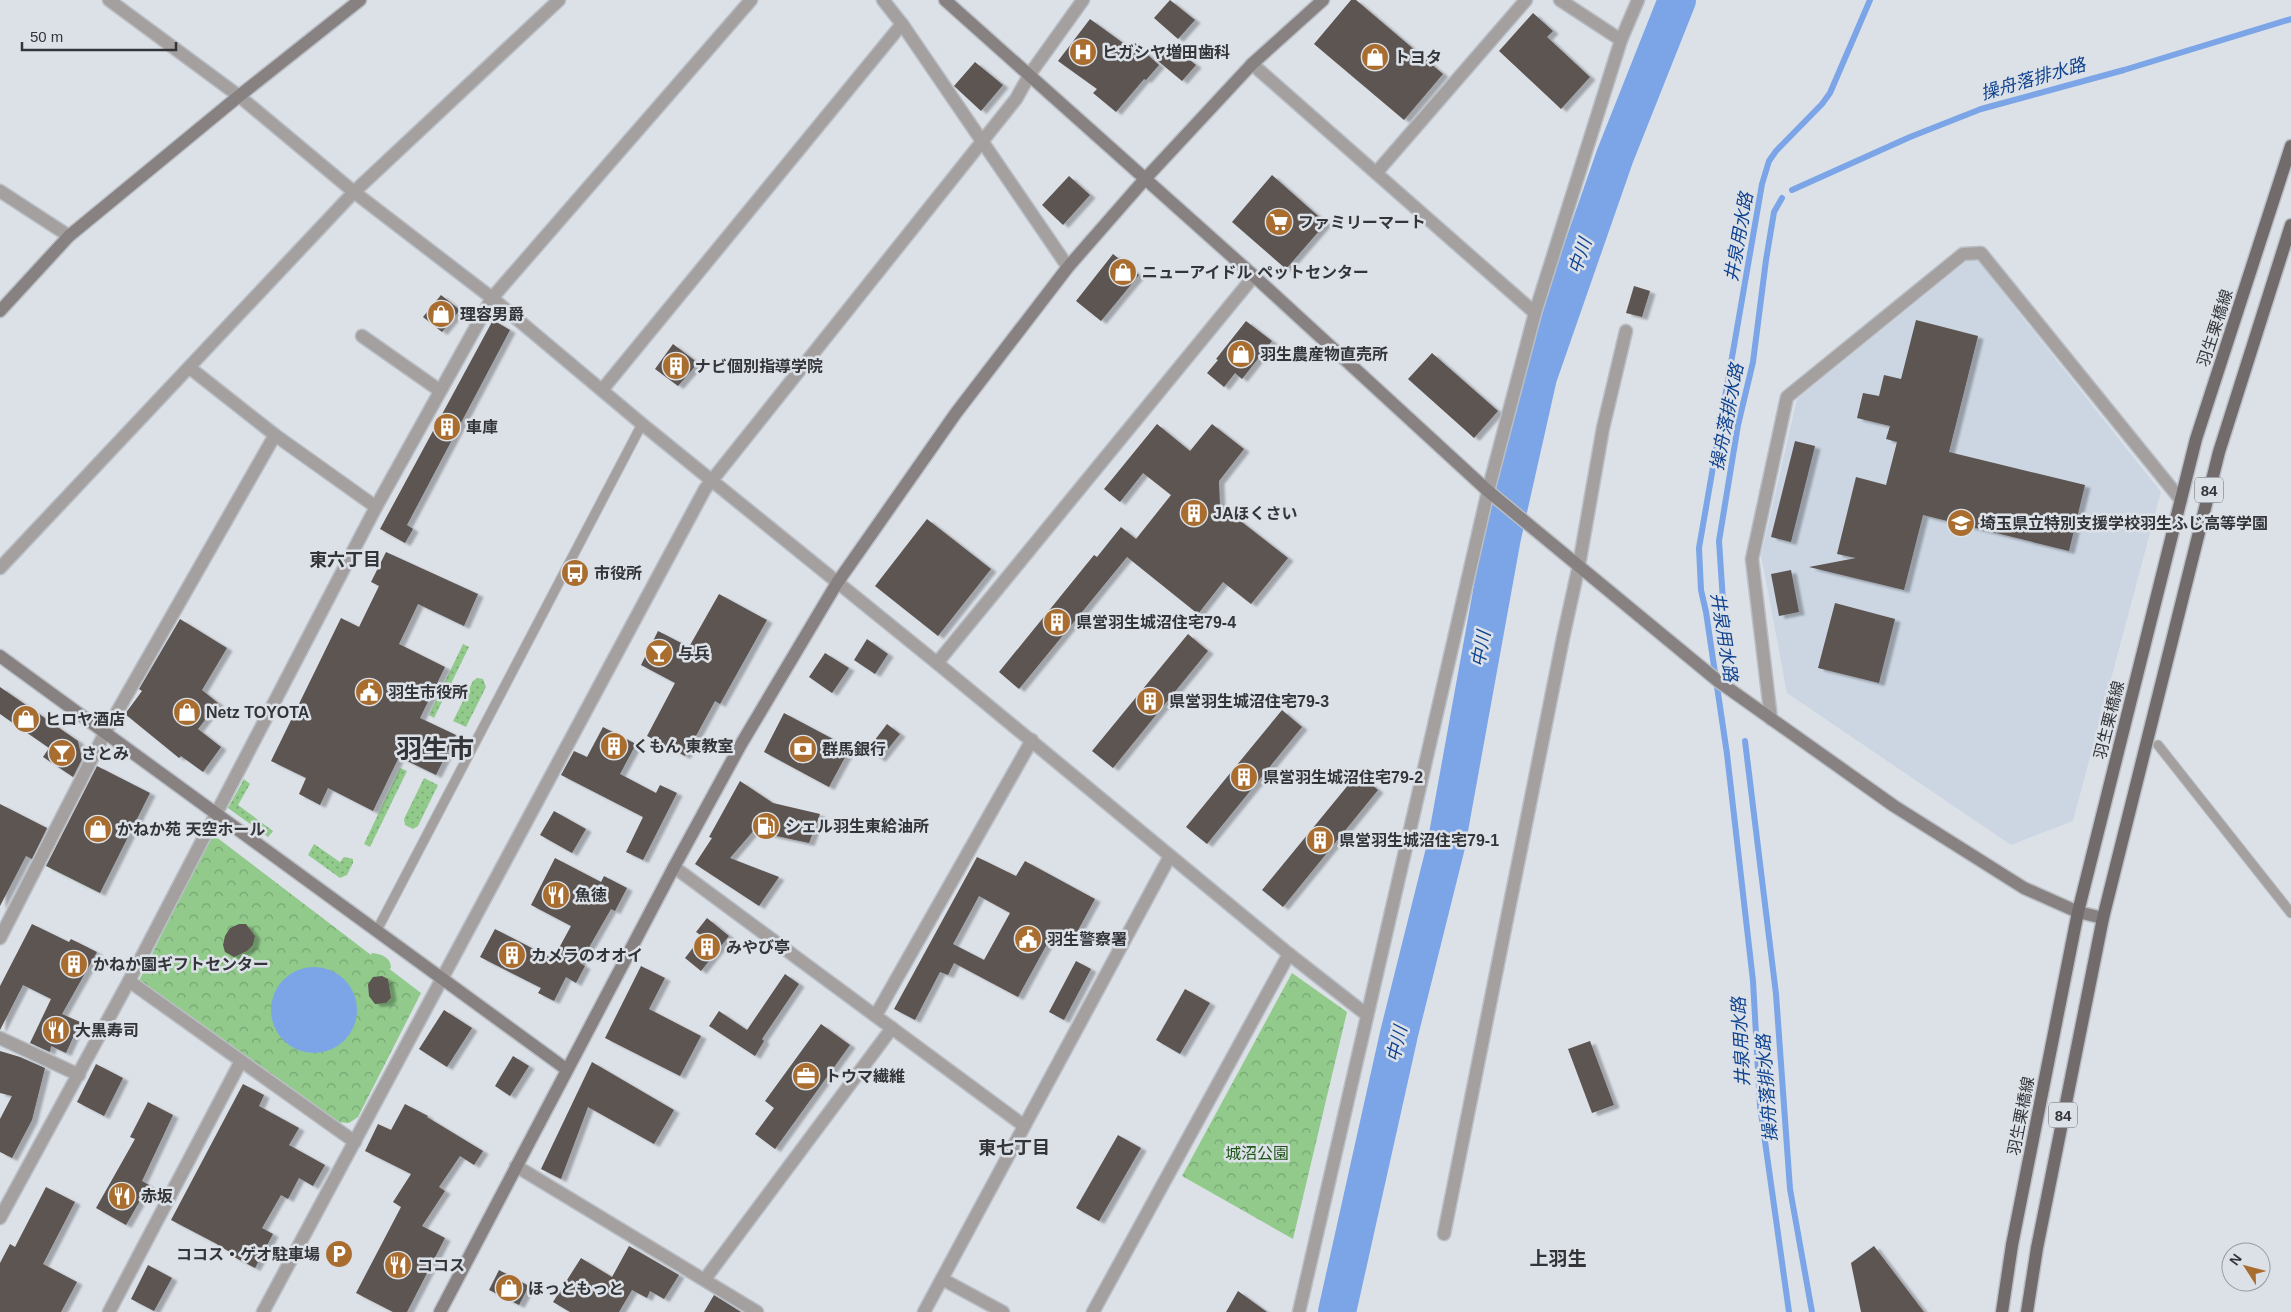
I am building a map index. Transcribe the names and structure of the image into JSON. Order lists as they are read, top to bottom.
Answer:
{
  "streets": {
    "main road": ["羽生栗橋線", "84"]
  },
  "districts": [
    "東六丁目",
    "羽生市",
    "東七丁目",
    "上羽生"
  ],
  "water": ["操舟落排水路", "井泉用水路", "中川"],
  "parks": ["城沼公園"],
  "places": {
    "hospital": ["ヒガシヤ増田歯科"],
    "shop": [
      "トヨタ",
      "ニューアイドル ペットセンター",
      "理容男爵",
      "羽生農産物直売所",
      "Netz TOYOTA",
      "ヒロヤ酒店",
      "かねか苑 天空ホール",
      "ほっともっと"
    ],
    "supermarket": ["ファミリーマート"],
    "building": [
      "ナビ個別指導学院",
      "車庫",
      "JAほくさい",
      "県営羽生城沼住宅79-4",
      "県営羽生城沼住宅79-3",
      "くもん 東教室",
      "県営羽生城沼住宅79-2",
      "県営羽生城沼住宅79-1",
      "みやび亭",
      "カメラのオオイ",
      "かねか園ギフトセンター"
    ],
    "school or university": ["埼玉県立特別支援学校羽生ふじ高等学園"],
    "bus stop": ["市役所"],
    "bar": ["与兵", "さとみ"],
    "public building": ["羽生市役所", "羽生警察署"],
    "bank": ["群馬銀行"],
    "fuel station": ["シェル羽生東給油所"],
    "restaurant": [
      "魚徳",
      "大黒寿司",
      "赤坂",
      "ココス"
    ],
    "office": ["トウマ繊維"],
    "parking": ["ココス・ゲオ駐車場"]
  },
  "scale_bar": "50 m",
  "north": "top left"
}
